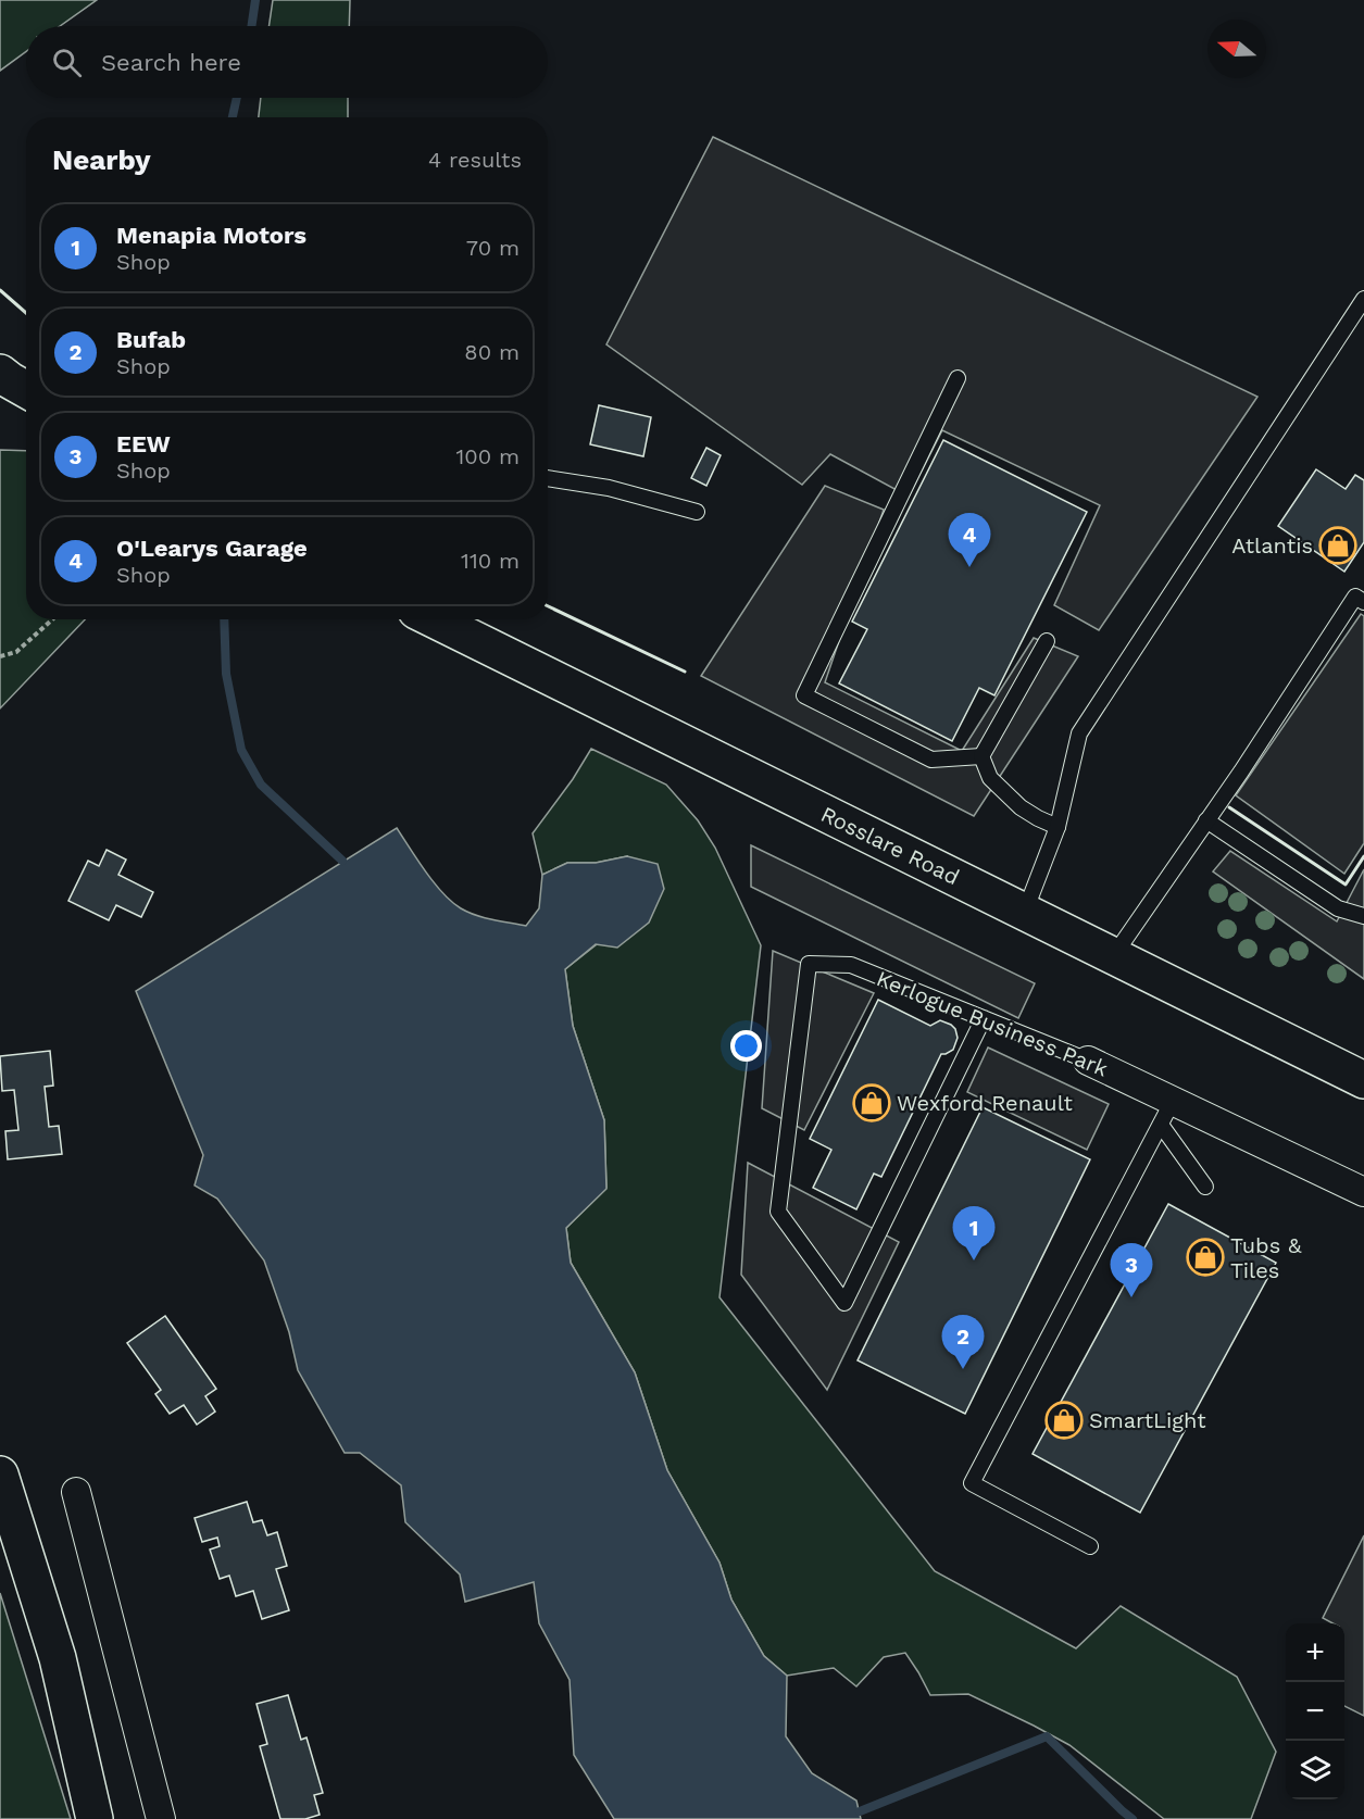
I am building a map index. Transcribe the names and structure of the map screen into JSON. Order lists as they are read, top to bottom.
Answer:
{
  "streets": {
    "main road": ["Rosslare Road"],
    "street": ["Kerlogue Business Park"]
  },
  "places": {
    "shop": [
      "Atlantis",
      "Wexford Renault",
      "Tubs & Tiles",
      "SmartLight"
    ]
  },
  "north": "left",
  "page": {
    "search": "Search here",
    "heading": ["Nearby", "4 results"],
    "list": [
      {
        "mark": "1",
        "name": "Menapia Motors",
        "note": "Shop",
        "value": "70 m"
      },
      {
        "mark": "2",
        "name": "Bufab",
        "note": "Shop",
        "value": "80 m"
      },
      {
        "mark": "3",
        "name": "EEW",
        "note": "Shop",
        "value": "100 m"
      },
      {
        "mark": "4",
        "name": "O'Learys Garage",
        "note": "Shop",
        "value": "110 m"
      }
    ],
    "pins": [
      "4",
      "1",
      "3",
      "2"
    ],
    "map_buttons": ["+", "−"]
  }
}
